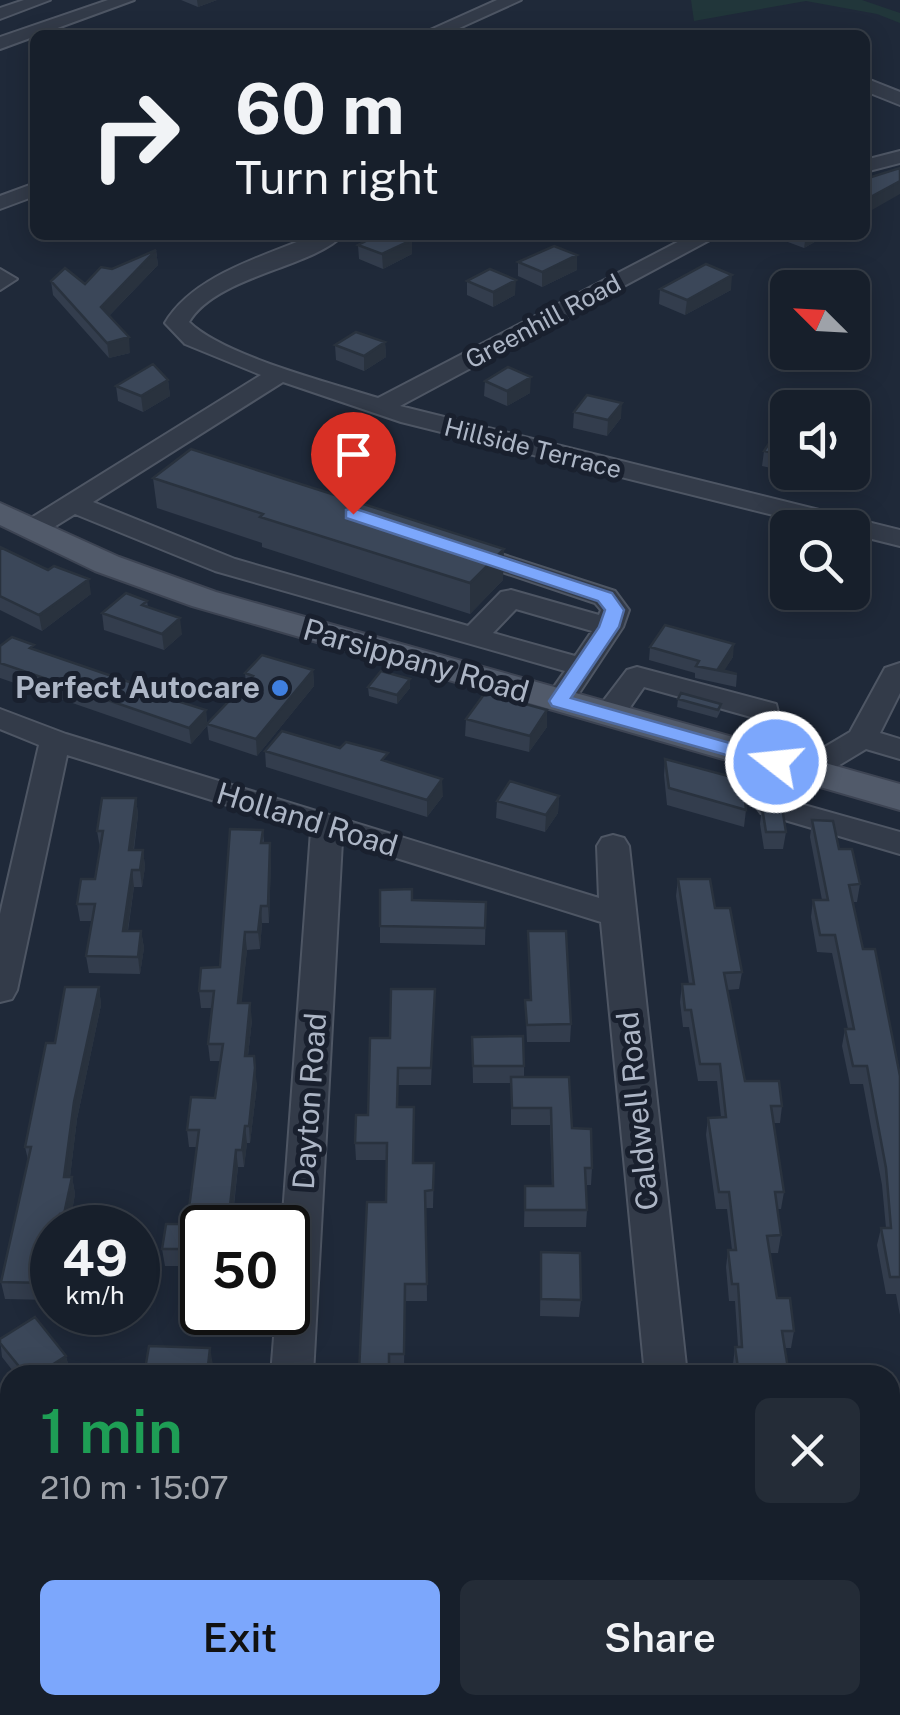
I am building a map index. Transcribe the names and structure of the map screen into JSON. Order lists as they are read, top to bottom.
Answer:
{
  "streets": {
    "main road": ["Parsippany Road"],
    "street": [
      "Greenhill Road",
      "Hillside Terrace",
      "Holland Road",
      "Dayton Road",
      "Caldwell Road"
    ]
  },
  "crossings": [
    ["Greenhill Road", "Hillside Terrace"],
    ["Holland Road", "Dayton Road"],
    ["Holland Road", "Caldwell Road"]
  ],
  "places": ["Perfect Autocare"],
  "north": "top left",
  "page": {
    "turn": ["60 m", "Turn right"],
    "speed": "49 km/h",
    "limit": "50",
    "heading": ["1 min", "210 m · 15:07"],
    "buttons": ["Exit", "Share"]
  }
}
